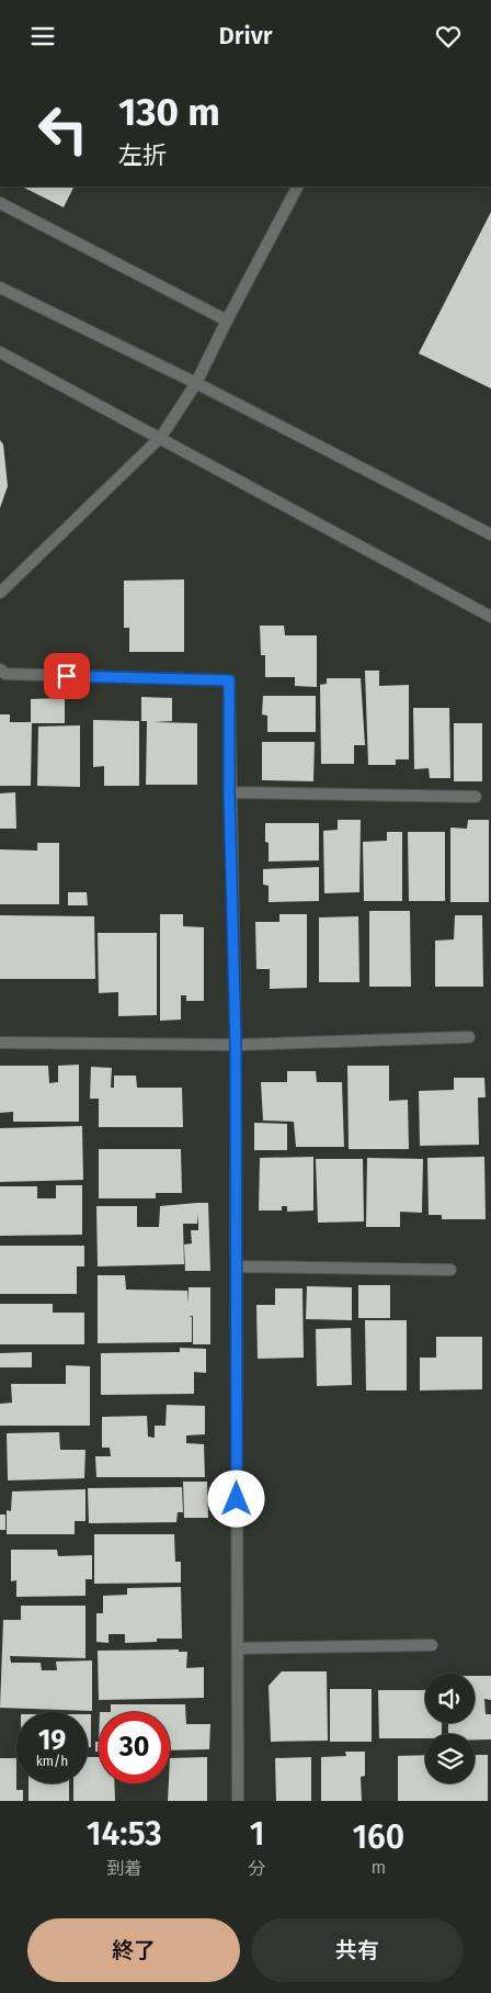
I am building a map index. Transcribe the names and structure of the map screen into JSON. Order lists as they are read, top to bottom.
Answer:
{
  "page": {
    "header": "Drivr",
    "turn": ["130 m", "左折"],
    "speed": "19 km/h",
    "limit": "30",
    "eta": [
      "14:53",
      "到着",
      "1",
      "分",
      "160",
      "m"
    ],
    "buttons": ["終了", "共有"]
  }
}
